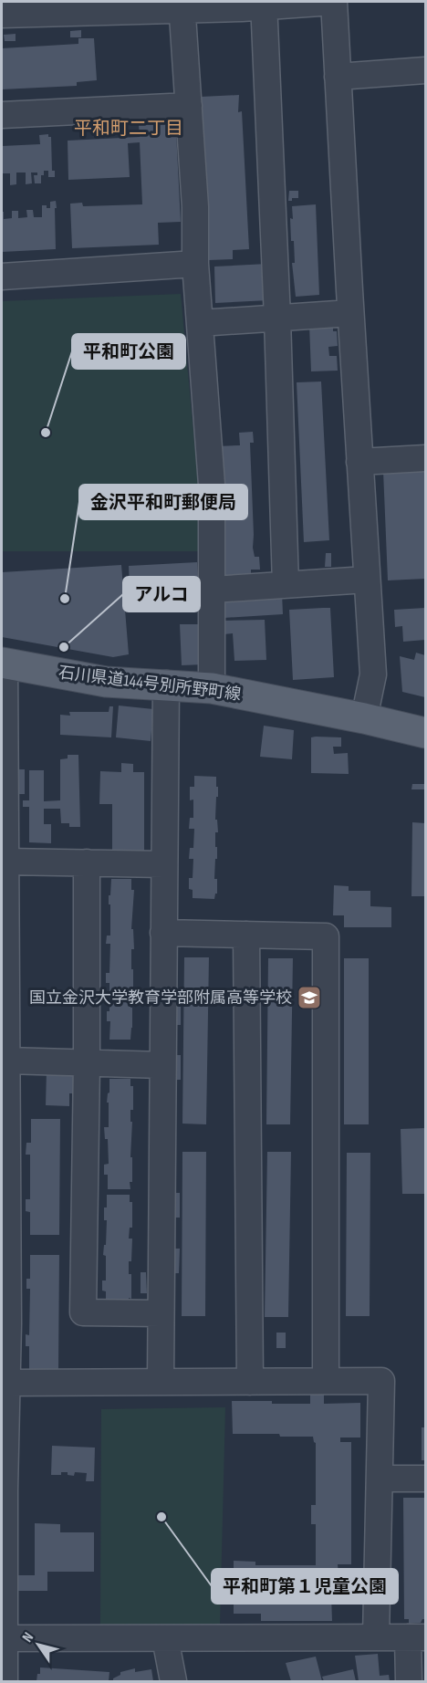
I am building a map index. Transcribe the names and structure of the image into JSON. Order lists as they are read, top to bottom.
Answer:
{
  "streets": {
    "main road": ["石川県道144号別所野町線"]
  },
  "districts": ["平和町二丁目"],
  "places": {
    "other": [
      "平和町公園",
      "金沢平和町郵便局",
      "アルコ",
      "平和町第１児童公園"
    ],
    "school or university": ["国立金沢大学教育学部附属高等学校"]
  },
  "north": "top left"
}
